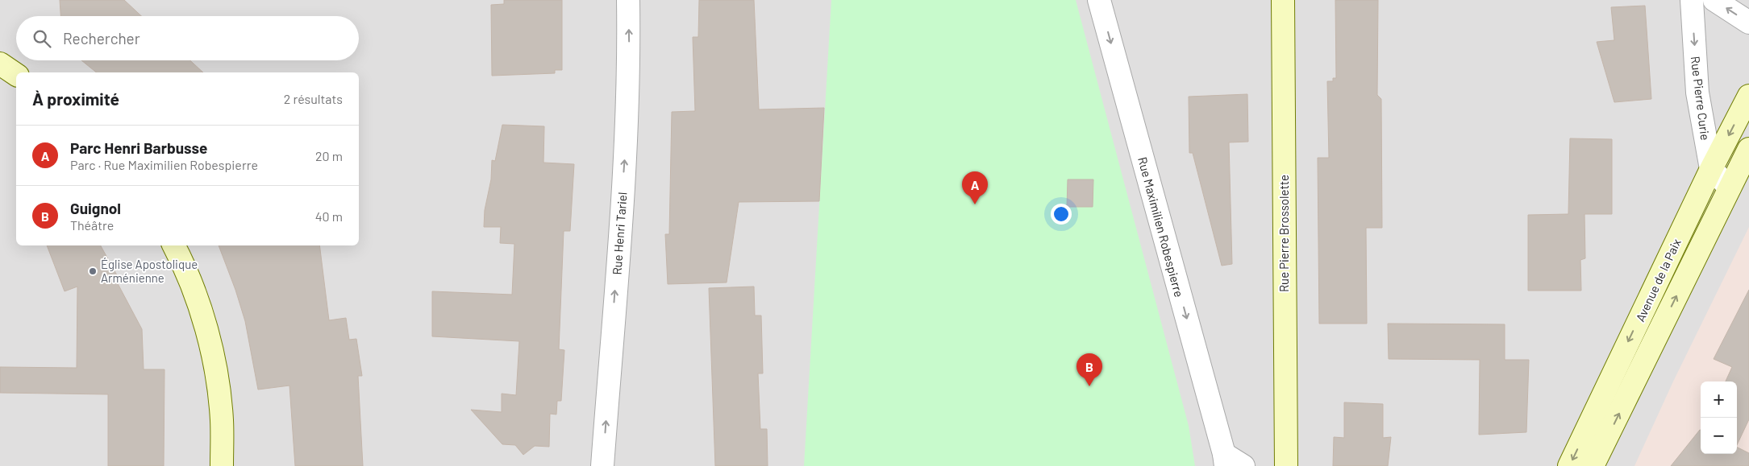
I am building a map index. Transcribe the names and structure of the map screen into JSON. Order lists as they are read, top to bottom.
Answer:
{
  "streets": {
    "main road": ["Rue Pierre Brossolette", "Avenue de la Paix"],
    "street": ["Rue Pierre Curie", "Rue Maximilien Robespierre", "Rue Henri Tariel"]
  },
  "crossings": [
    ["Rue Pierre Curie", "Avenue de la Paix"]
  ],
  "one_way": ["Rue Pierre Curie", "Rue Maximilien Robespierre", "Rue Henri Tariel"],
  "places": ["Église Apostolique Arménienne"],
  "page": {
    "search": "Rechercher",
    "heading": ["À proximité", "2 résultats"],
    "list": [
      {
        "mark": "A",
        "name": "Parc Henri Barbusse",
        "note": "Parc · Rue Maximilien Robespierre",
        "value": "20 m"
      },
      {
        "mark": "B",
        "name": "Guignol",
        "note": "Théâtre",
        "value": "40 m"
      }
    ],
    "pins": ["A", "B"],
    "map_buttons": ["+", "−"]
  }
}
